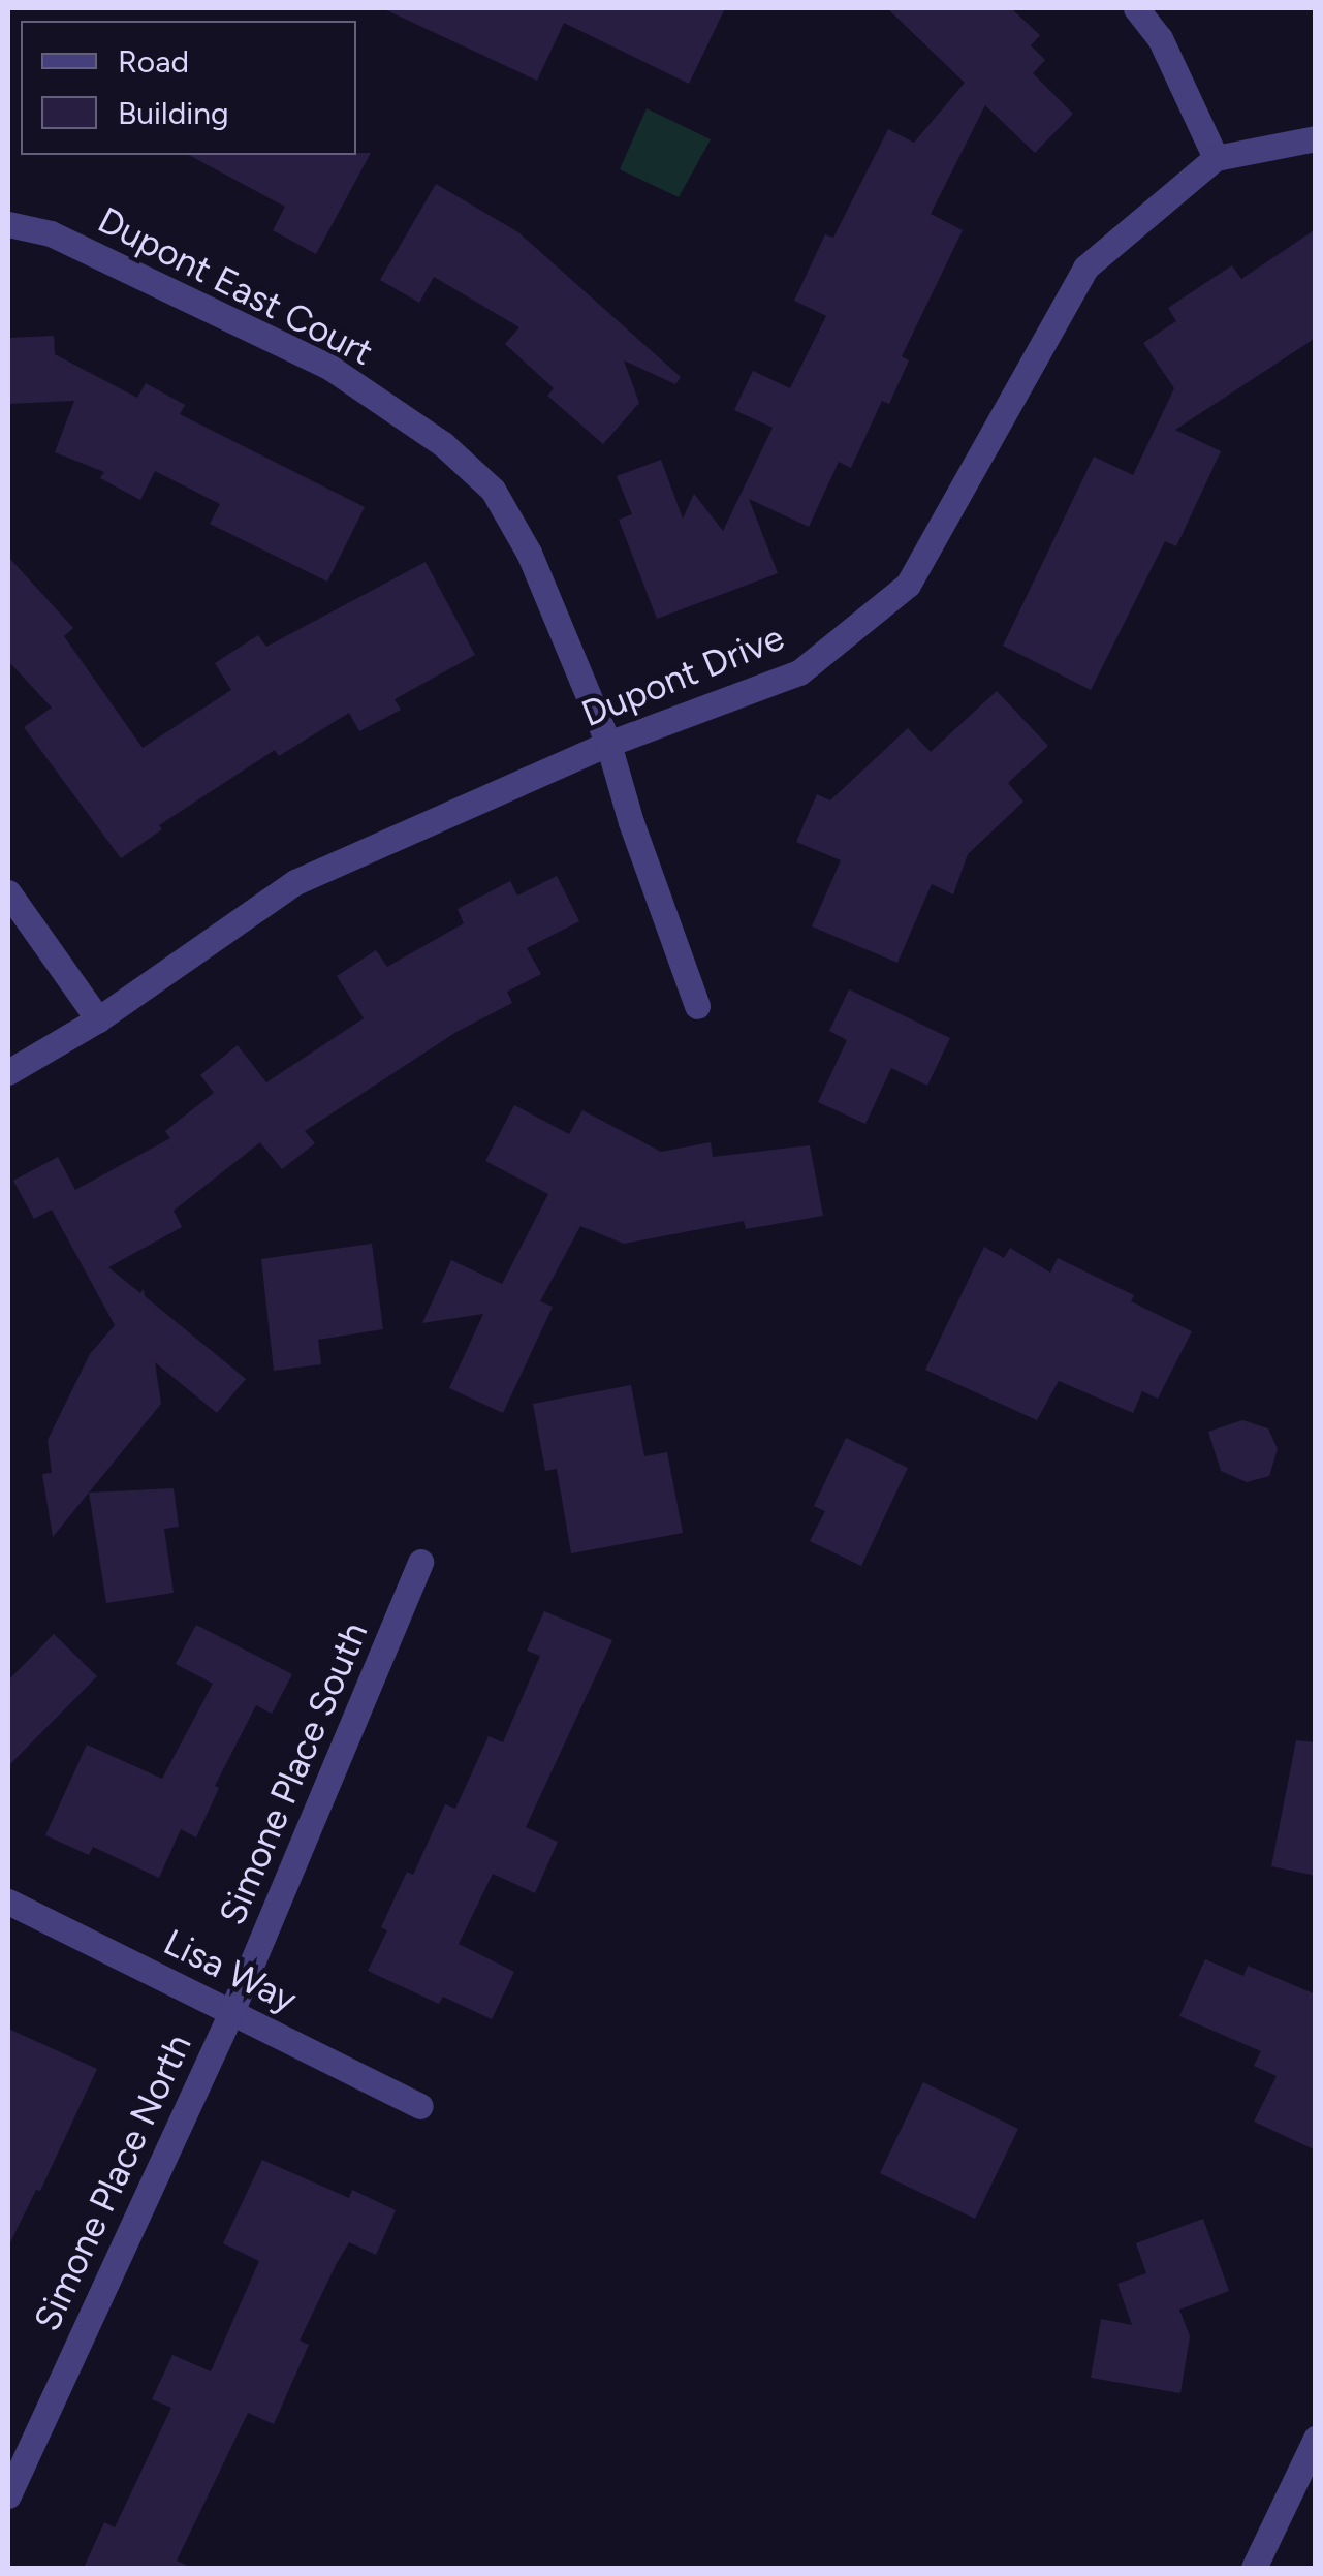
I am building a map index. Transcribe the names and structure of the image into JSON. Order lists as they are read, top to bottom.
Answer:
{
  "streets": {
    "street": [
      "Dupont East Court",
      "Dupont Drive",
      "Simone Place South",
      "Lisa Way",
      "Simone Place North"
    ]
  },
  "crossings": [
    ["Dupont East Court", "Dupont Drive"],
    ["Simone Place South", "Lisa Way"],
    ["Simone Place South", "Simone Place North"],
    ["Lisa Way", "Simone Place North"]
  ],
  "legend": ["Road", "Building"]
}
